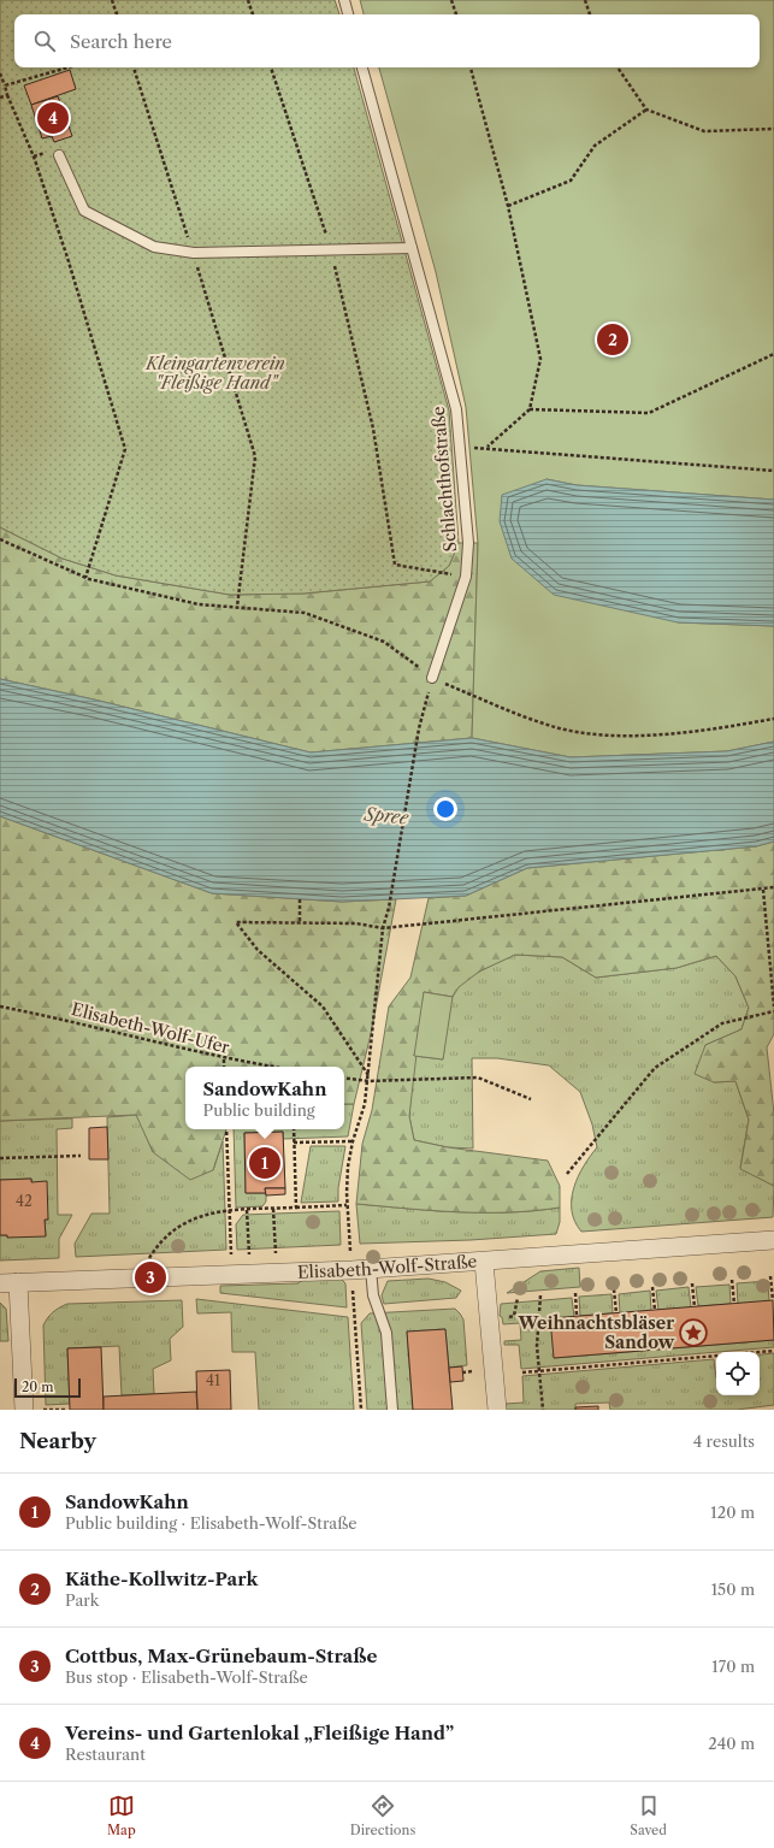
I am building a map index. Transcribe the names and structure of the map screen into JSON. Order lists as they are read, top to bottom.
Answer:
{
  "streets": {
    "street": ["Elisabeth-Wolf-Straße"],
    "lane": ["Schlachthofstraße"],
    "path": ["Elisabeth-Wolf-Ufer"]
  },
  "water": ["Spree"],
  "parks": ["Kleingartenverein \"Fleißige Hand\""],
  "places": {
    "place": ["Weihnachtsbläser Sandow"]
  },
  "house_numbers": ["42", "41"],
  "scale_bar": "20 m",
  "page": {
    "search": "Search here",
    "pins": [
      "4",
      "2",
      "1",
      "3"
    ],
    "popup": ["SandowKahn", "Public building"],
    "scale": "20 m",
    "heading": ["Nearby", "4 results"],
    "list": [
      {
        "mark": "1",
        "name": "SandowKahn",
        "note": "Public building · Elisabeth-Wolf-Straße",
        "value": "120 m"
      },
      {
        "mark": "2",
        "name": "Käthe-Kollwitz-Park",
        "note": "Park",
        "value": "150 m"
      },
      {
        "mark": "3",
        "name": "Cottbus, Max-Grünebaum-Straße",
        "note": "Bus stop · Elisabeth-Wolf-Straße",
        "value": "170 m"
      },
      {
        "mark": "4",
        "name": "Vereins- und Gartenlokal „Fleißige Hand”",
        "note": "Restaurant",
        "value": "240 m"
      }
    ],
    "nav": ["Map", "Directions", "Saved"]
  }
}
